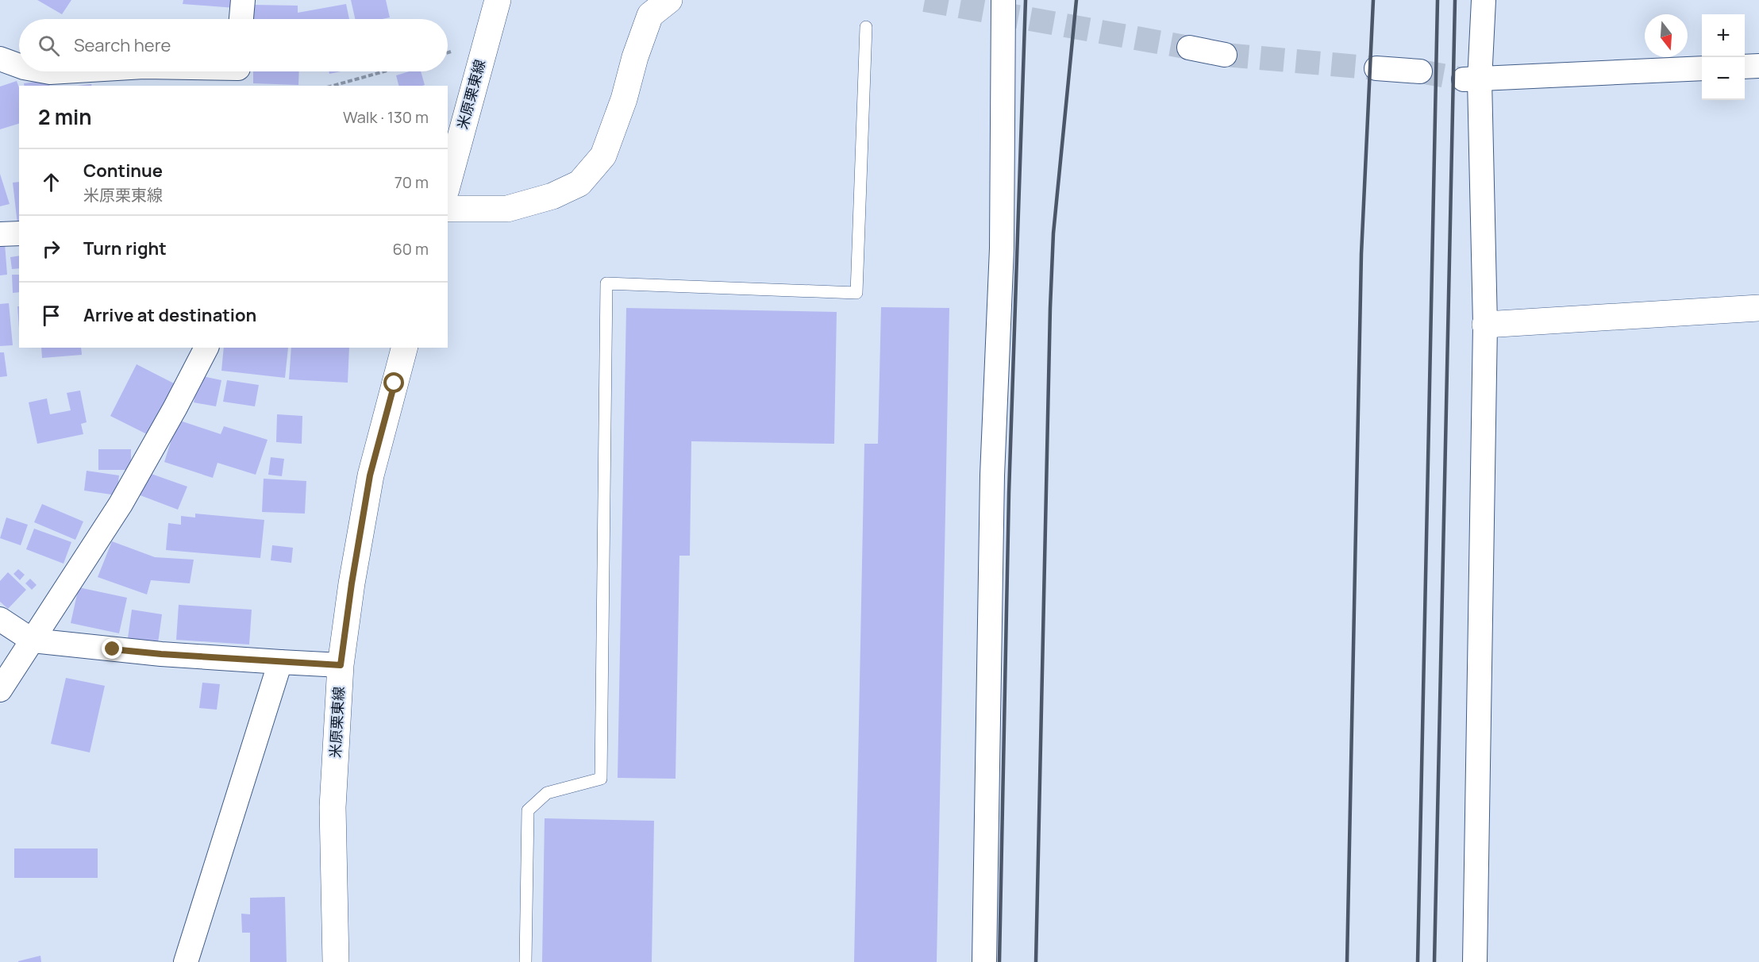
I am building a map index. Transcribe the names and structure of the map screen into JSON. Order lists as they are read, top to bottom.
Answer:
{
  "streets": {
    "main road": ["米原栗東線"]
  },
  "north": "bottom",
  "page": {
    "map_buttons": ["+", "−"],
    "search": "Search here",
    "heading": ["2 min", "Walk · 130 m"],
    "list": [
      ["Continue", "米原栗東線", "70 m"],
      ["Turn right", "60 m"],
      "Arrive at destination"
    ]
  }
}
